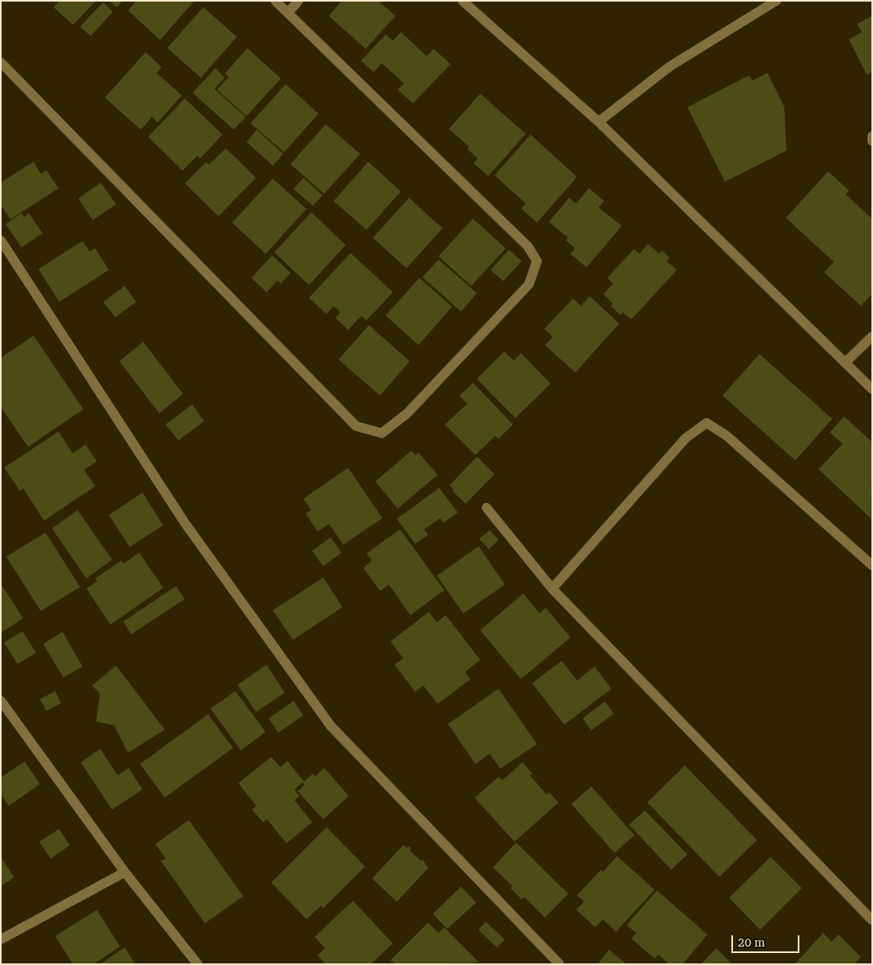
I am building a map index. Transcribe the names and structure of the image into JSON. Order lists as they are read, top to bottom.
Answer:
{
  "scale_bar": "20 m"
}
